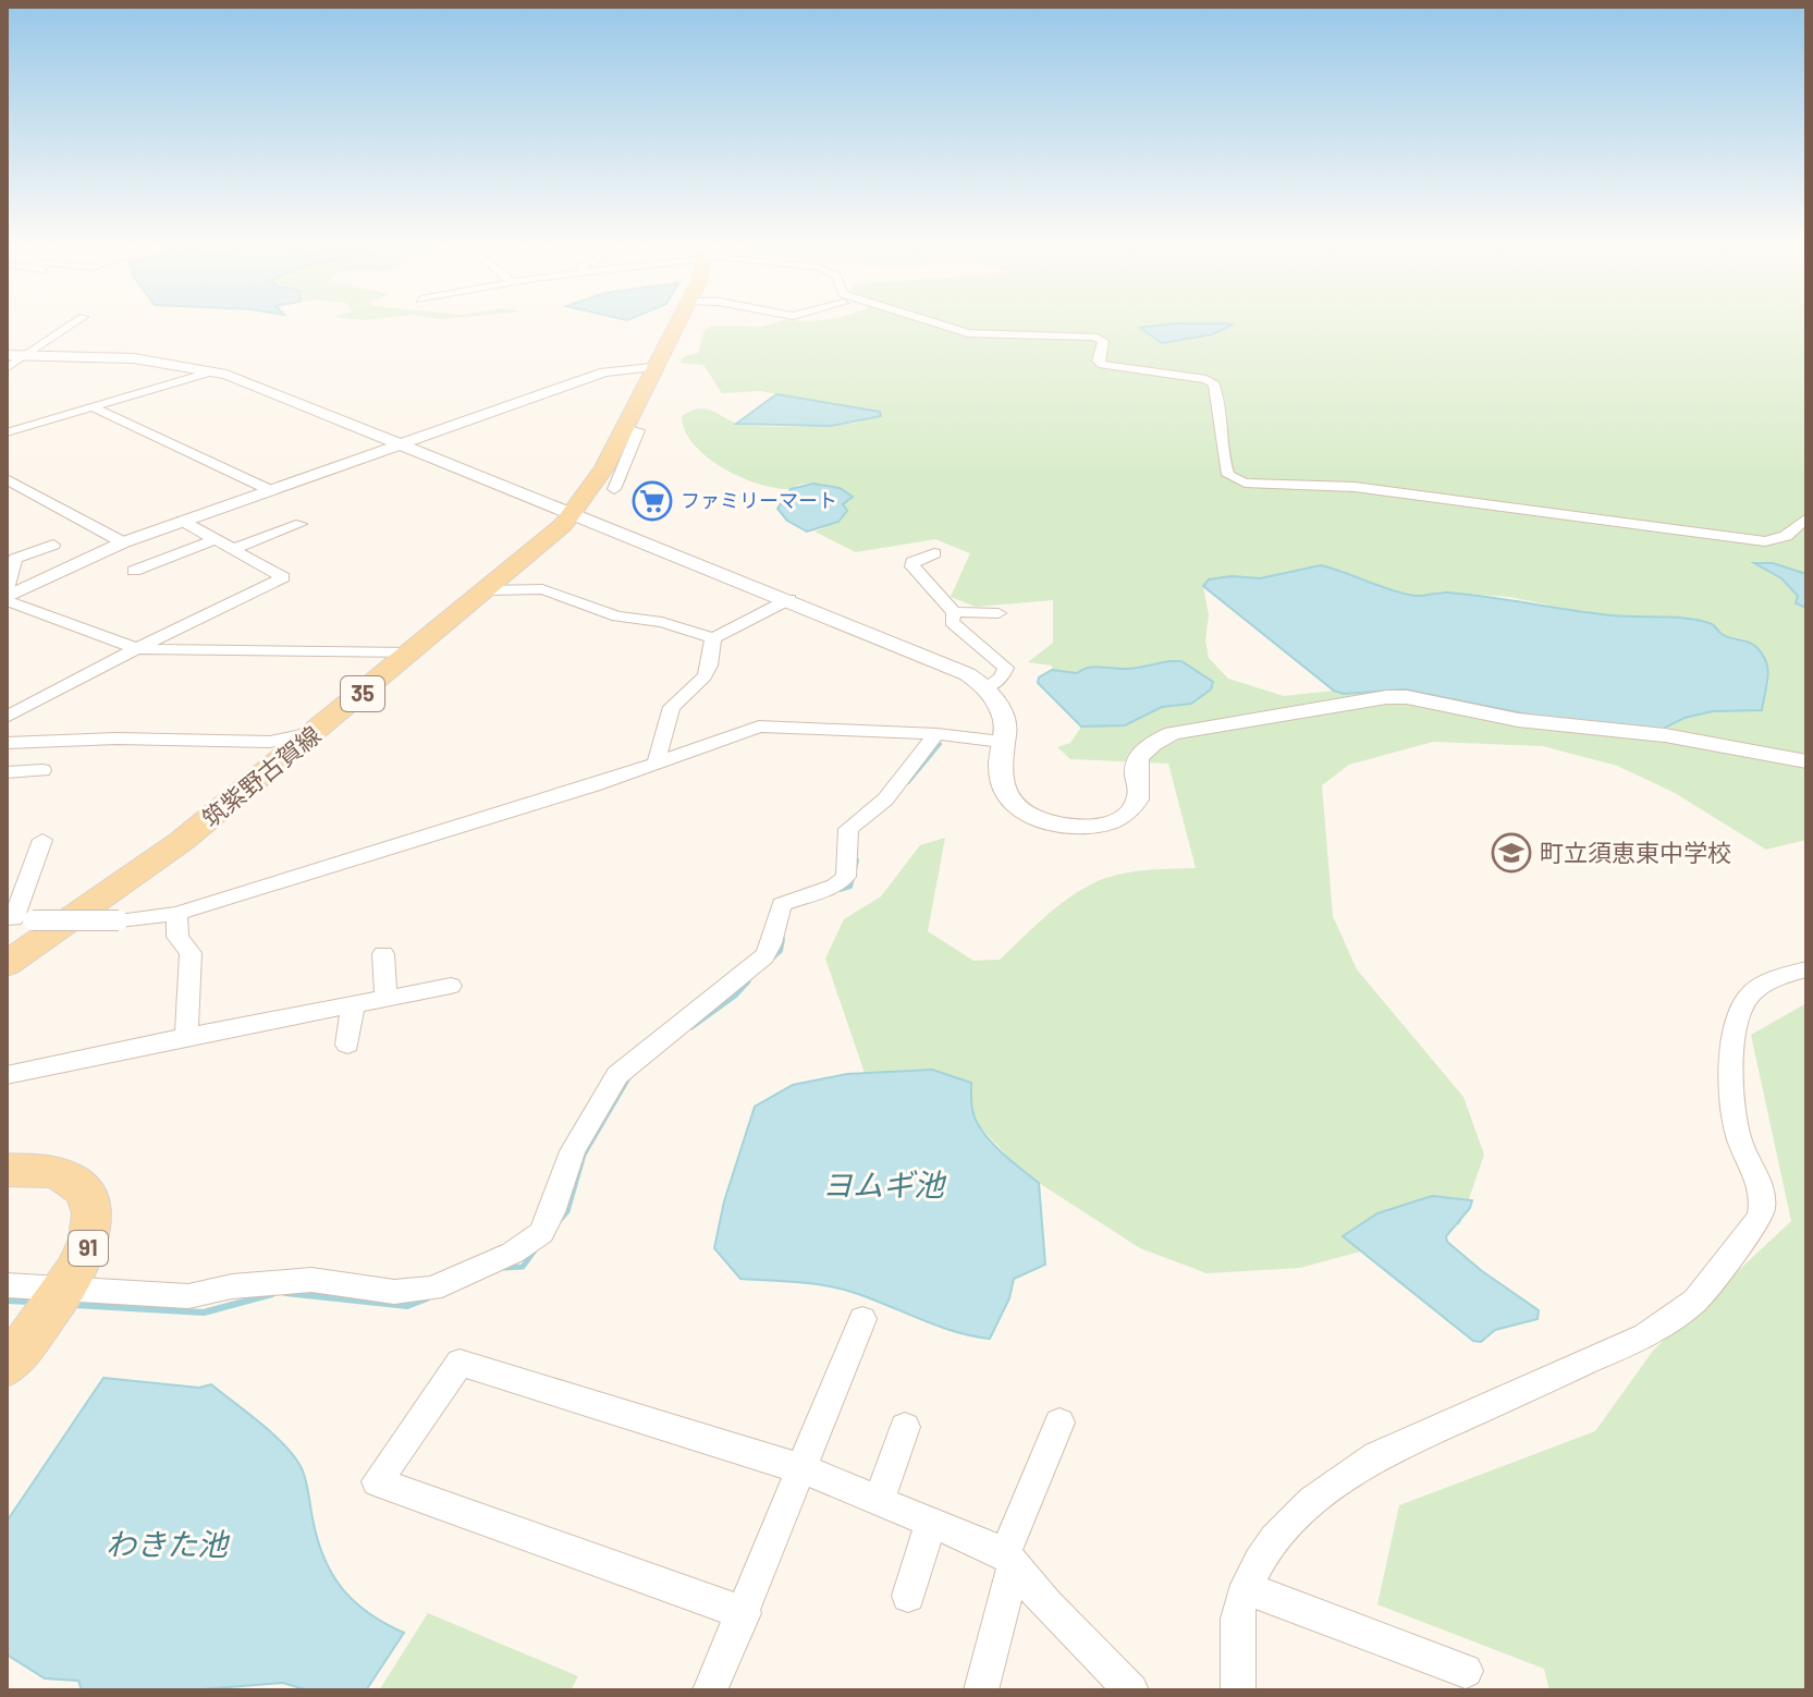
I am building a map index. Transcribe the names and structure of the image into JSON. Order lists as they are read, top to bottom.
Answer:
{
  "streets": {
    "main road": ["35", "筑紫野古賀線", "91"]
  },
  "water": ["ヨムギ池", "わきた池"],
  "places": {
    "supermarket": ["ファミリーマート"],
    "school or university": ["町立須恵東中学校"]
  }
}
